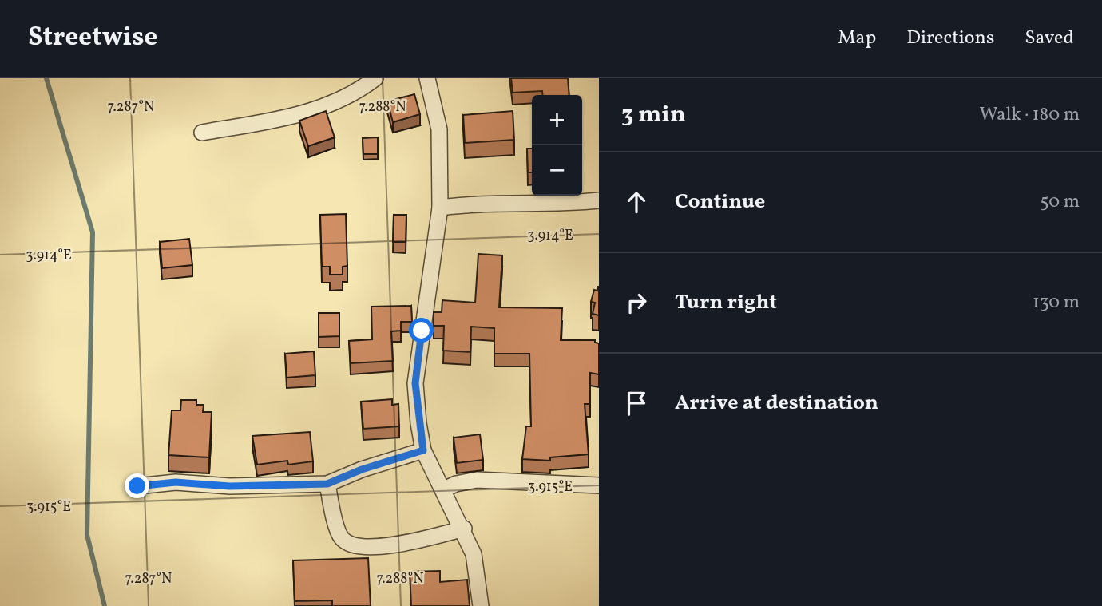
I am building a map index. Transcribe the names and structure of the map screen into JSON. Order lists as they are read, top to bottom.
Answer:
{
  "page": {
    "header": "Streetwise",
    "nav": ["Map", "Directions", "Saved"],
    "heading": ["3 min", "Walk · 180 m"],
    "map_buttons": ["+", "−"],
    "list": [
      ["Continue", "50 m"],
      ["Turn right", "130 m"],
      "Arrive at destination"
    ]
  },
  "coordinates": [
    "7.287°N",
    "7.288°N",
    "3.914°E",
    "3.915°E"
  ]
}
